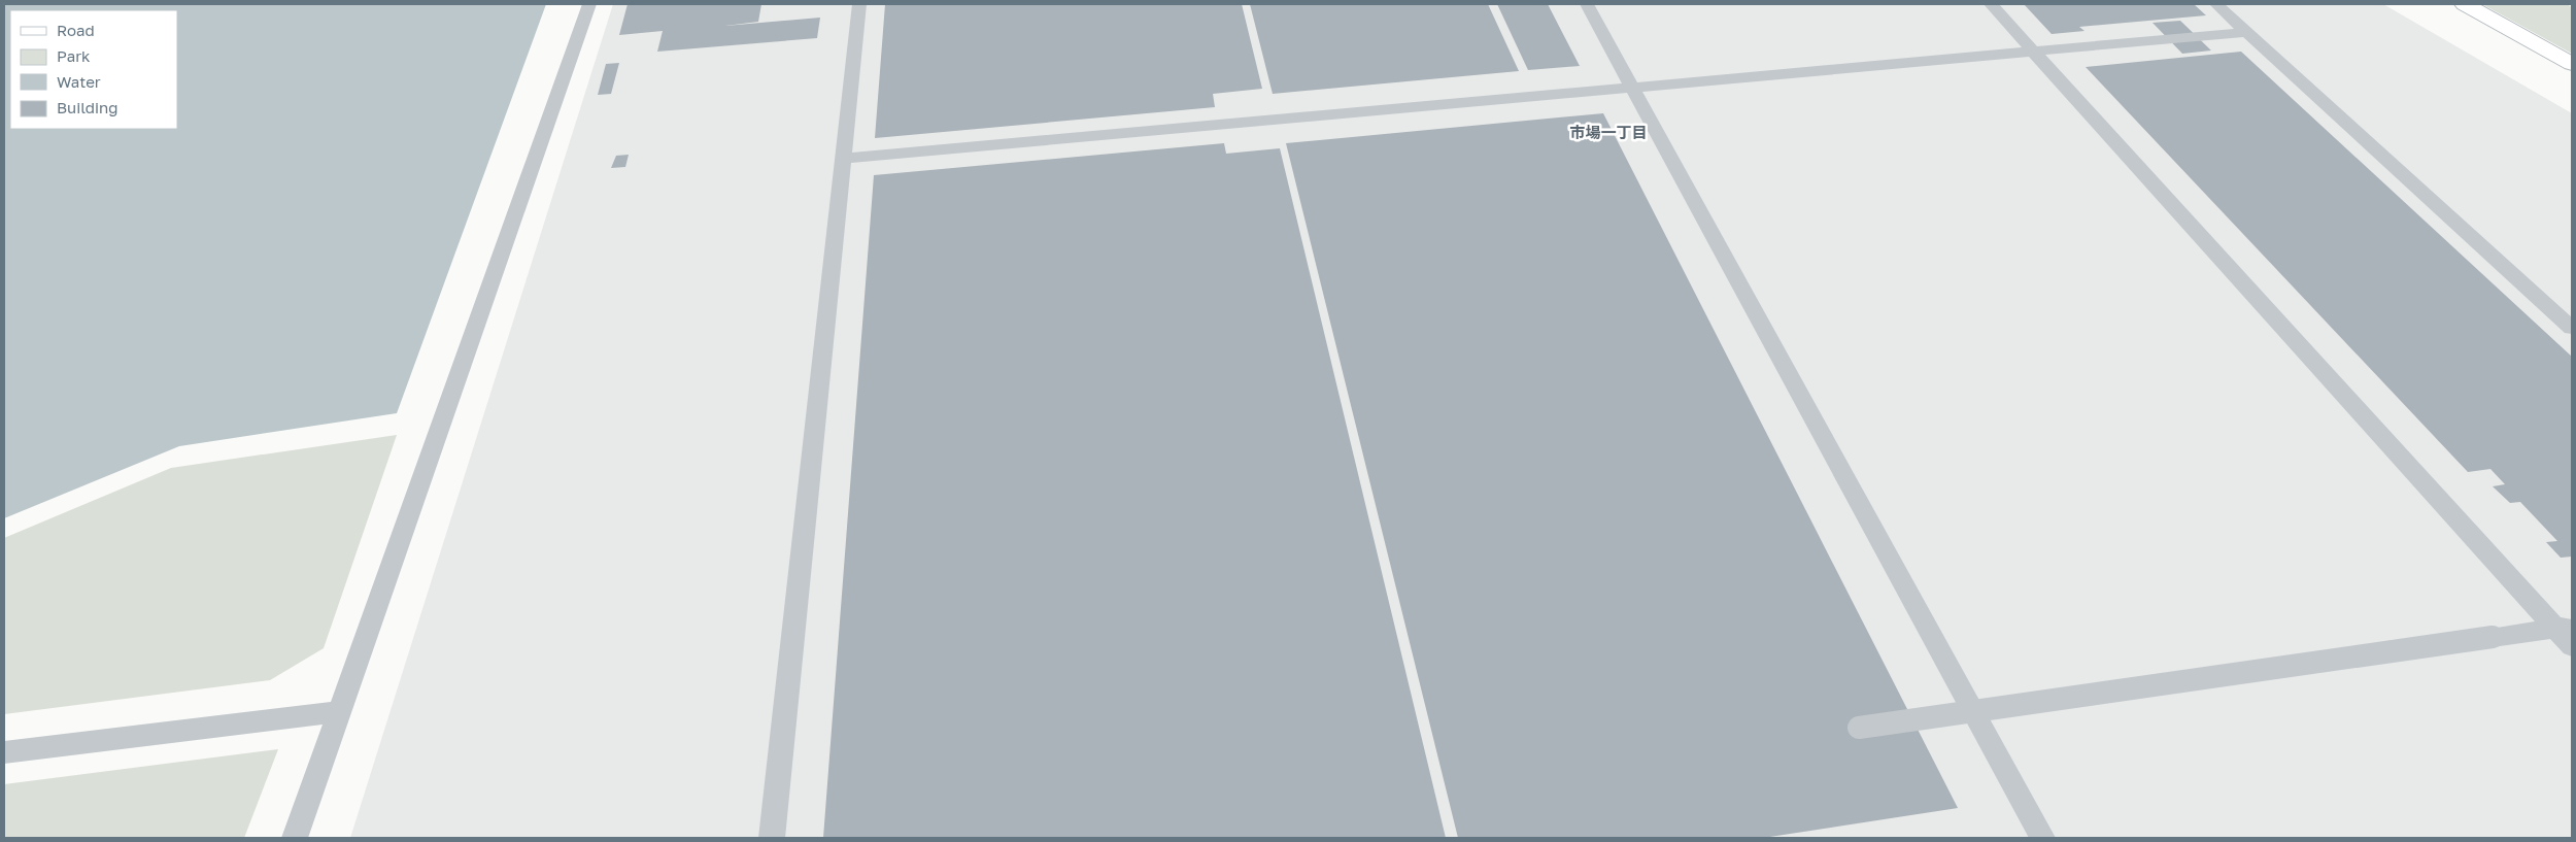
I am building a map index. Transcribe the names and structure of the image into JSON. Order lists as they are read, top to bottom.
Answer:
{
  "districts": ["市場一丁目"],
  "legend": [
    "Road",
    "Park",
    "Water",
    "Building"
  ]
}
